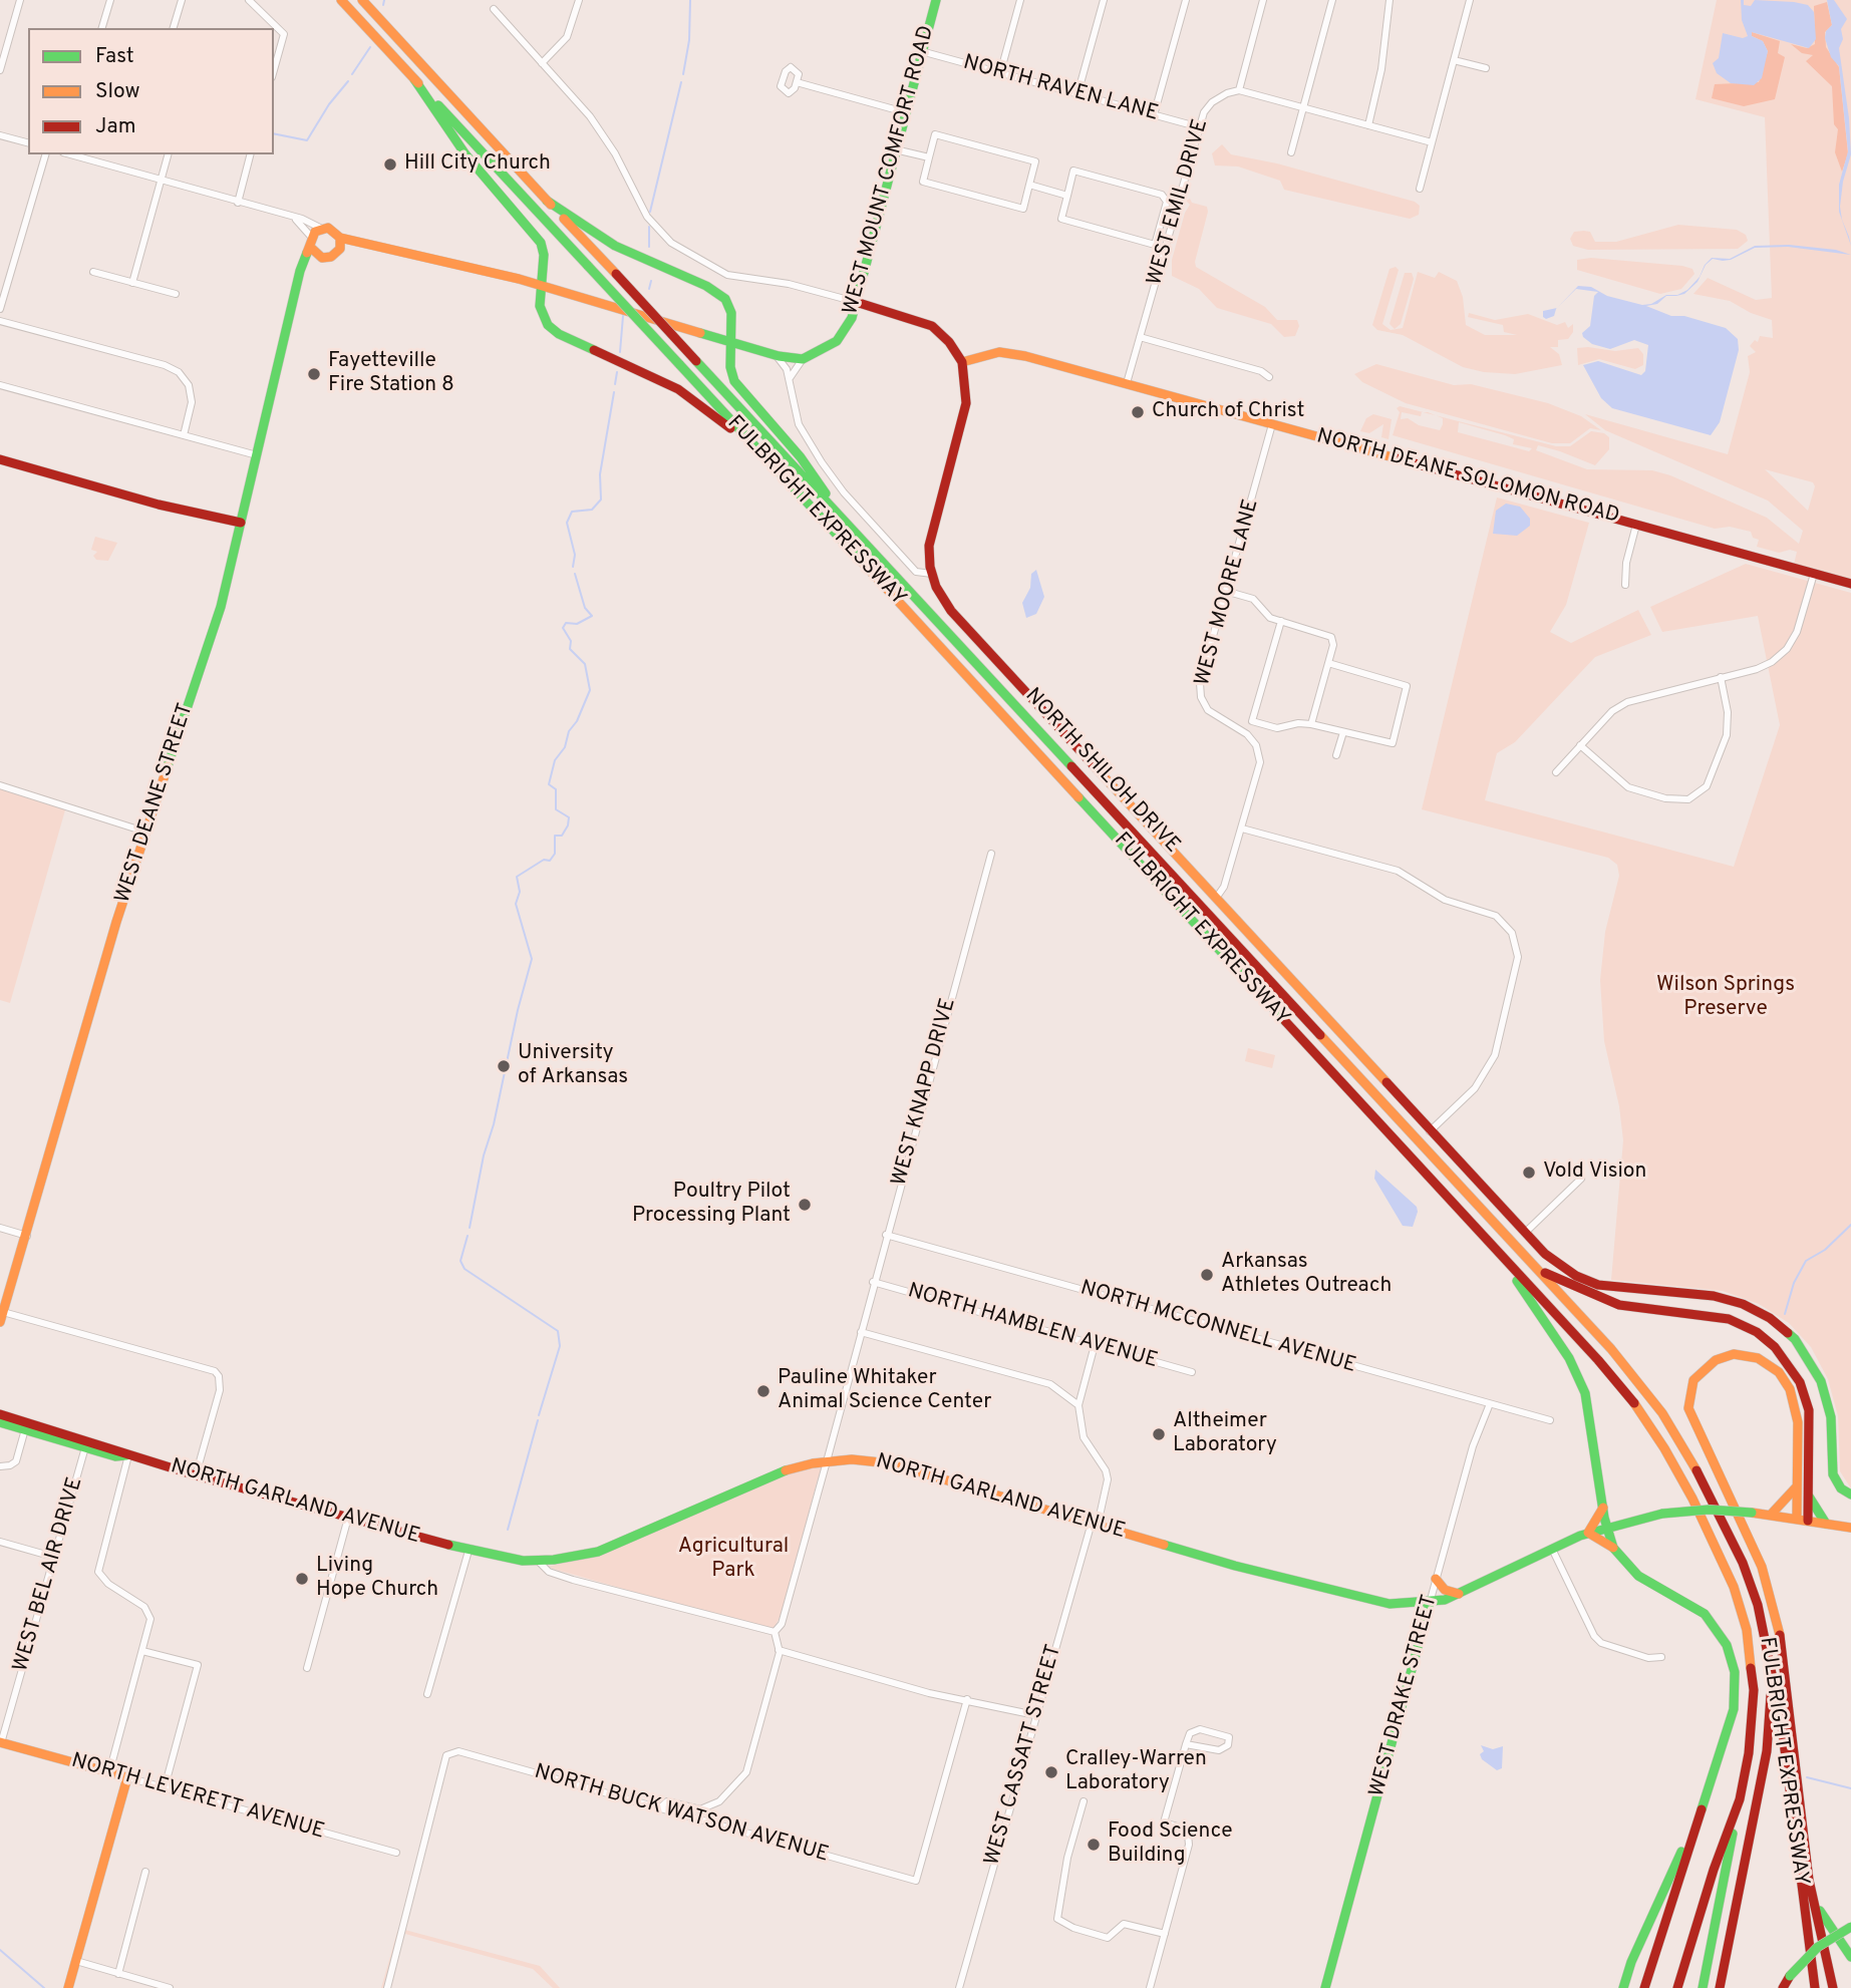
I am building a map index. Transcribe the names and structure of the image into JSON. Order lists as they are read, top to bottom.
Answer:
{
  "streets": {
    "main road": [
      "WEST MOUNT COMFORT ROAD",
      "NORTH DEANE SOLOMON ROAD",
      "FULBRIGHT EXPRESSWAY",
      "NORTH SHILOH DRIVE",
      "WEST DEANE STREET",
      "NORTH GARLAND AVENUE",
      "WEST DRAKE STREET",
      "NORTH LEVERETT AVENUE"
    ],
    "street": [
      "NORTH RAVEN LANE",
      "WEST EMIL DRIVE",
      "WEST MOORE LANE",
      "WEST KNAPP DRIVE",
      "NORTH HAMBLEN AVENUE",
      "NORTH MCCONNELL AVENUE",
      "WEST BEL AIR DRIVE",
      "WEST CASSATT STREET",
      "NORTH BUCK WATSON AVENUE"
    ]
  },
  "crossings": [
    ["NORTH RAVEN LANE", "WEST MOUNT COMFORT ROAD"],
    ["NORTH RAVEN LANE", "WEST EMIL DRIVE"],
    ["WEST EMIL DRIVE", "NORTH DEANE SOLOMON ROAD"],
    ["NORTH DEANE SOLOMON ROAD", "WEST MOORE LANE"],
    ["NORTH DEANE SOLOMON ROAD", "NORTH SHILOH DRIVE"],
    ["WEST MOORE LANE", "NORTH SHILOH DRIVE"],
    ["WEST KNAPP DRIVE", "NORTH HAMBLEN AVENUE"],
    ["WEST KNAPP DRIVE", "NORTH MCCONNELL AVENUE"],
    ["WEST KNAPP DRIVE", "NORTH GARLAND AVENUE"],
    ["NORTH MCCONNELL AVENUE", "WEST DRAKE STREET"],
    ["NORTH GARLAND AVENUE", "WEST BEL AIR DRIVE"],
    ["NORTH GARLAND AVENUE", "WEST DRAKE STREET"],
    ["NORTH GARLAND AVENUE", "WEST CASSATT STREET"],
    ["WEST BEL AIR DRIVE", "NORTH LEVERETT AVENUE"]
  ],
  "parks": ["Wilson Springs Preserve", "Agricultural Park"],
  "places": [
    "Hill City Church",
    "Fayetteville Fire Station 8",
    "Church of Christ",
    "University of Arkansas",
    "Vold Vision",
    "Poultry Pilot Processing Plant",
    "Arkansas Athletes Outreach",
    "Pauline Whitaker Animal Science Center",
    "Altheimer Laboratory",
    "Living Hope Church",
    "Cralley-Warren Laboratory",
    "Food Science Building"
  ],
  "legend": ["Fast", "Slow", "Jam"]
}
